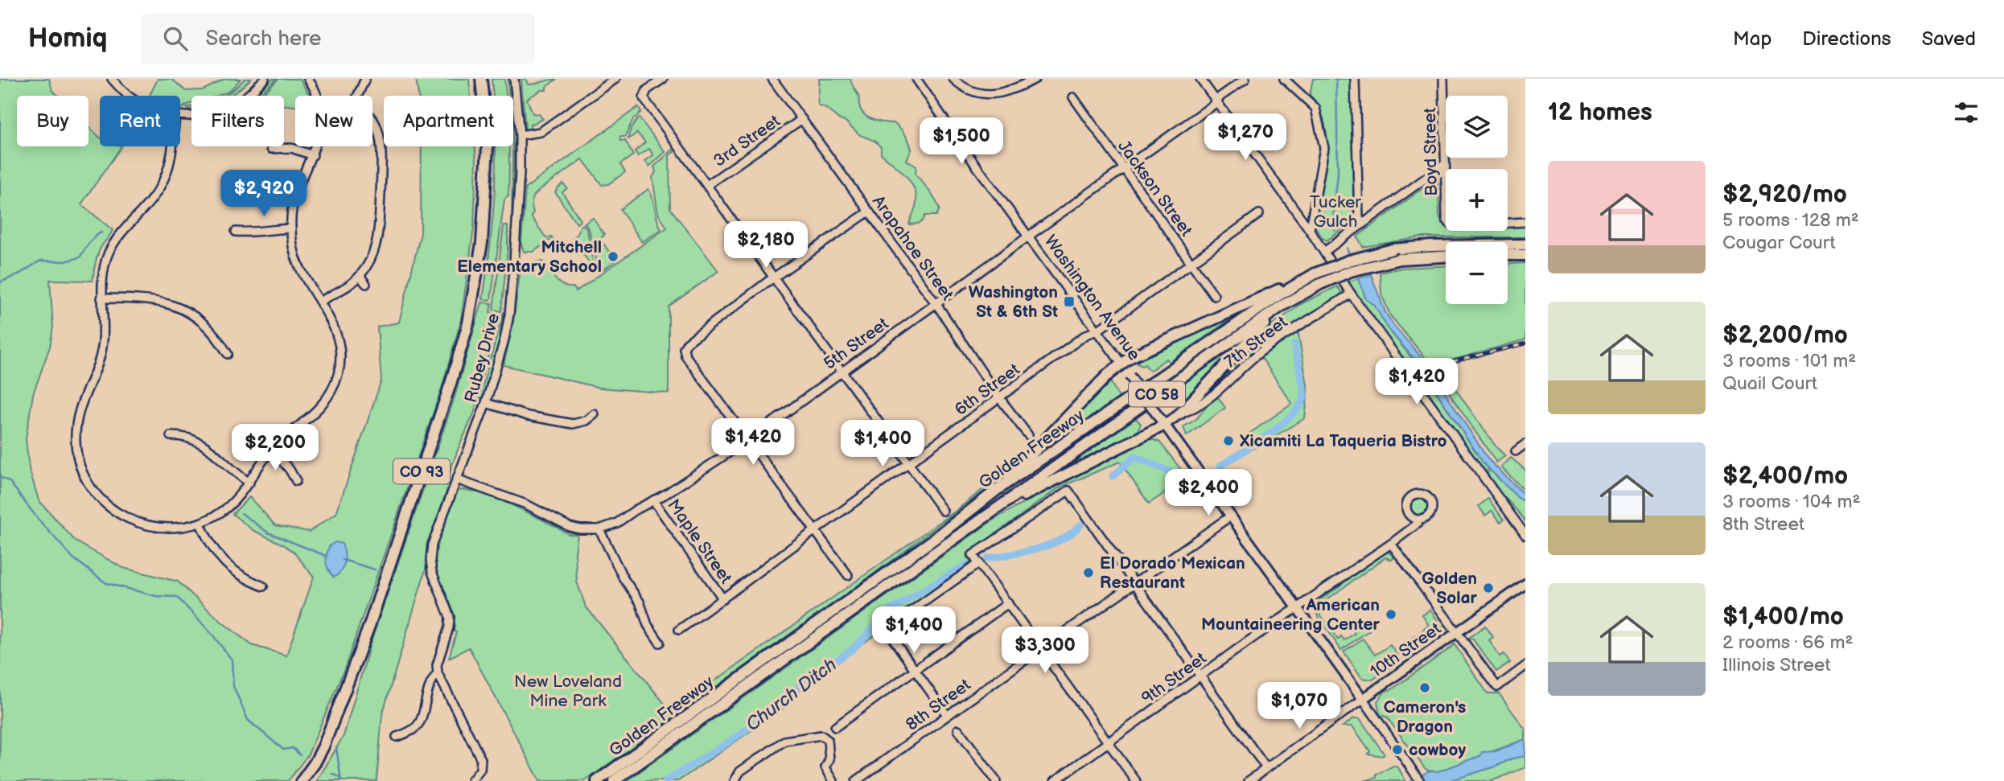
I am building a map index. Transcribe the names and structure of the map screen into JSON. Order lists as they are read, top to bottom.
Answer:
{
  "streets": {
    "highway": ["CO 58", "Golden Freeway", "CO 93"],
    "main road": ["Washington Avenue", "10th Street"],
    "street": [
      "3rd Street",
      "Boyd Street",
      "Jackson Street",
      "Arapahoe Street",
      "7th Street",
      "5th Street",
      "Rubey Drive",
      "6th Street",
      "Maple Street",
      "9th Street",
      "8th Street"
    ]
  },
  "crossings": [
    ["3rd Street", "Arapahoe Street"],
    ["Jackson Street", "5th Street"],
    ["Jackson Street", "6th Street"],
    ["Arapahoe Street", "5th Street"],
    ["Arapahoe Street", "6th Street"],
    ["Washington Avenue", "5th Street"],
    ["Washington Avenue", "6th Street"],
    ["Washington Avenue", "10th Street"],
    ["Washington Avenue", "9th Street"],
    ["Washington Avenue", "8th Street"],
    ["5th Street", "Rubey Drive"],
    ["5th Street", "Maple Street"],
    ["6th Street", "Maple Street"]
  ],
  "water": ["Church Ditch"],
  "parks": ["Tucker Gulch", "New Loveland Mine Park"],
  "places": {
    "other": [
      "Mitchell Elementary School",
      "Xicamiti La Taqueria Bistro",
      "El Dorado Mexican Restaurant",
      "Golden Solar",
      "American Mountaineering Center",
      "Cameron's Dragon",
      "cowboy"
    ],
    "transit": ["Washington St & 6th St"]
  },
  "page": {
    "header": "Homiq",
    "search": "Search here",
    "nav": ["Map", "Directions", "Saved"],
    "heading": "12 homes",
    "map_buttons": ["+", "−"],
    "chip": [
      "Buy",
      "Rent",
      "Filters",
      "New",
      "Apartment"
    ],
    "price": [
      "$1,270",
      "$1,500",
      "$2,920",
      "$2,180",
      "$1,420",
      "$1,420",
      "$1,400",
      "$2,200",
      "$2,400",
      "$1,400",
      "$3,300",
      "$1,070"
    ],
    "list": [
      {
        "name": "$2,920/mo",
        "note": "5 rooms · 128 m² · Cougar Court"
      },
      {
        "name": "$2,200/mo",
        "note": "3 rooms · 101 m² · Quail Court"
      },
      {
        "name": "$2,400/mo",
        "note": "3 rooms · 104 m² · 8th Street"
      },
      {
        "name": "$1,400/mo",
        "note": "2 rooms · 66 m² · Illinois Street"
      }
    ]
  }
}
